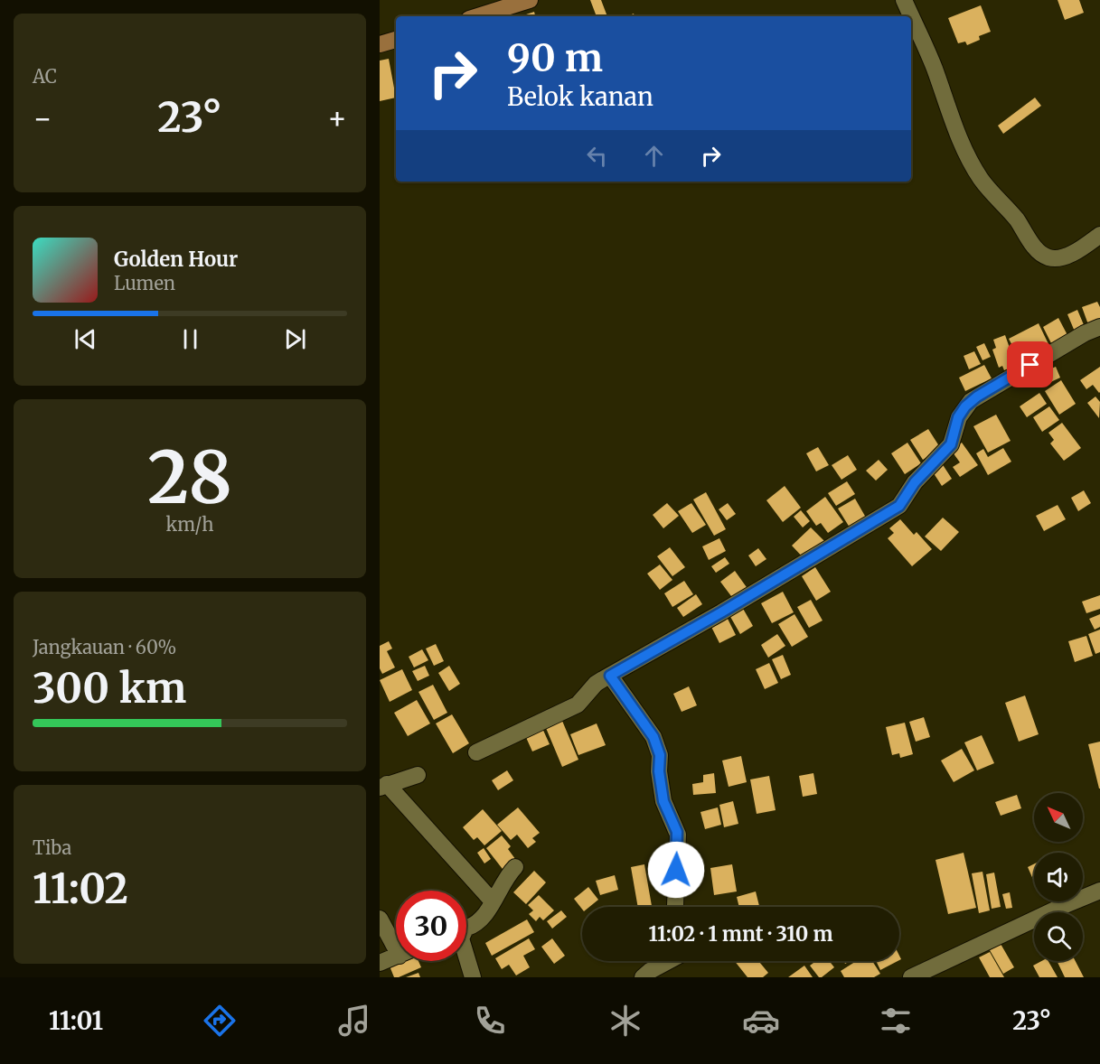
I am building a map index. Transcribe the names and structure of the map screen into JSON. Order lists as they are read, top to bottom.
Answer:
{
  "north": "top left",
  "page": {
    "tile": [
      "AC",
      ["28", "km/h"],
      ["Jangkauan · 60%", "300 km"],
      ["Tiba", "11:02"]
    ],
    "turn": ["90 m", "Belok kanan"],
    "heat": ["−", "23°", "+"],
    "song": ["Golden Hour", "Lumen"],
    "limit": "30",
    "trip": "11:02 · 1 mnt · 310 m",
    "tabs": ["11:01", "23°"]
  }
}
